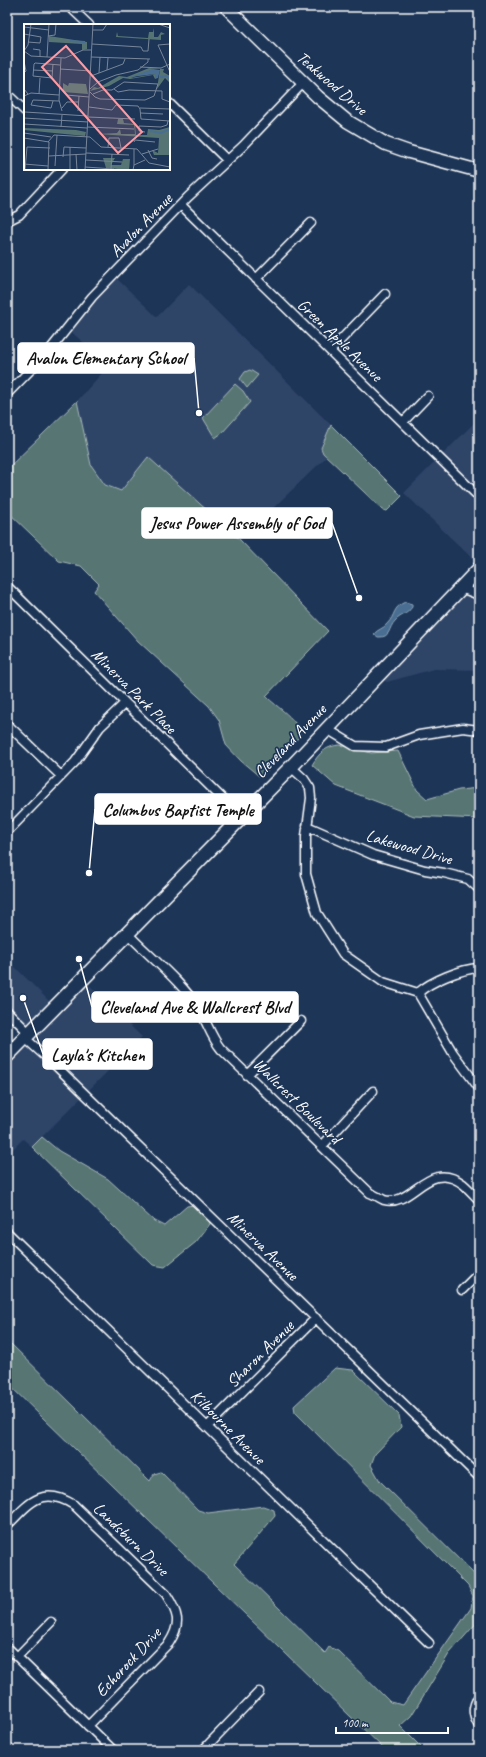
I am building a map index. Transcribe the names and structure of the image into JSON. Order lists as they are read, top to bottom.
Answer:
{
  "streets": {
    "main road": ["Cleveland Avenue"],
    "street": [
      "Teakwood Drive",
      "Avalon Avenue",
      "Green Apple Avenue",
      "Minerva Park Place",
      "Lakewood Drive",
      "Wallcrest Boulevard",
      "Minerva Avenue",
      "Sharon Avenue",
      "Kilbourne Avenue",
      "Landsburn Drive",
      "Echorock Drive"
    ]
  },
  "crossings": [
    ["Teakwood Drive", "Avalon Avenue"],
    ["Avalon Avenue", "Green Apple Avenue"],
    ["Minerva Park Place", "Cleveland Avenue"],
    ["Cleveland Avenue", "Wallcrest Boulevard"],
    ["Cleveland Avenue", "Minerva Avenue"],
    ["Minerva Avenue", "Sharon Avenue"],
    ["Sharon Avenue", "Kilbourne Avenue"],
    ["Landsburn Drive", "Echorock Drive"]
  ],
  "places": [
    "Avalon Elementary School",
    "Jesus Power Assembly of God",
    "Columbus Baptist Temple",
    "Cleveland Ave & Wallcrest Blvd",
    "Layla's Kitchen"
  ],
  "scale_bar": "100 m"
}
